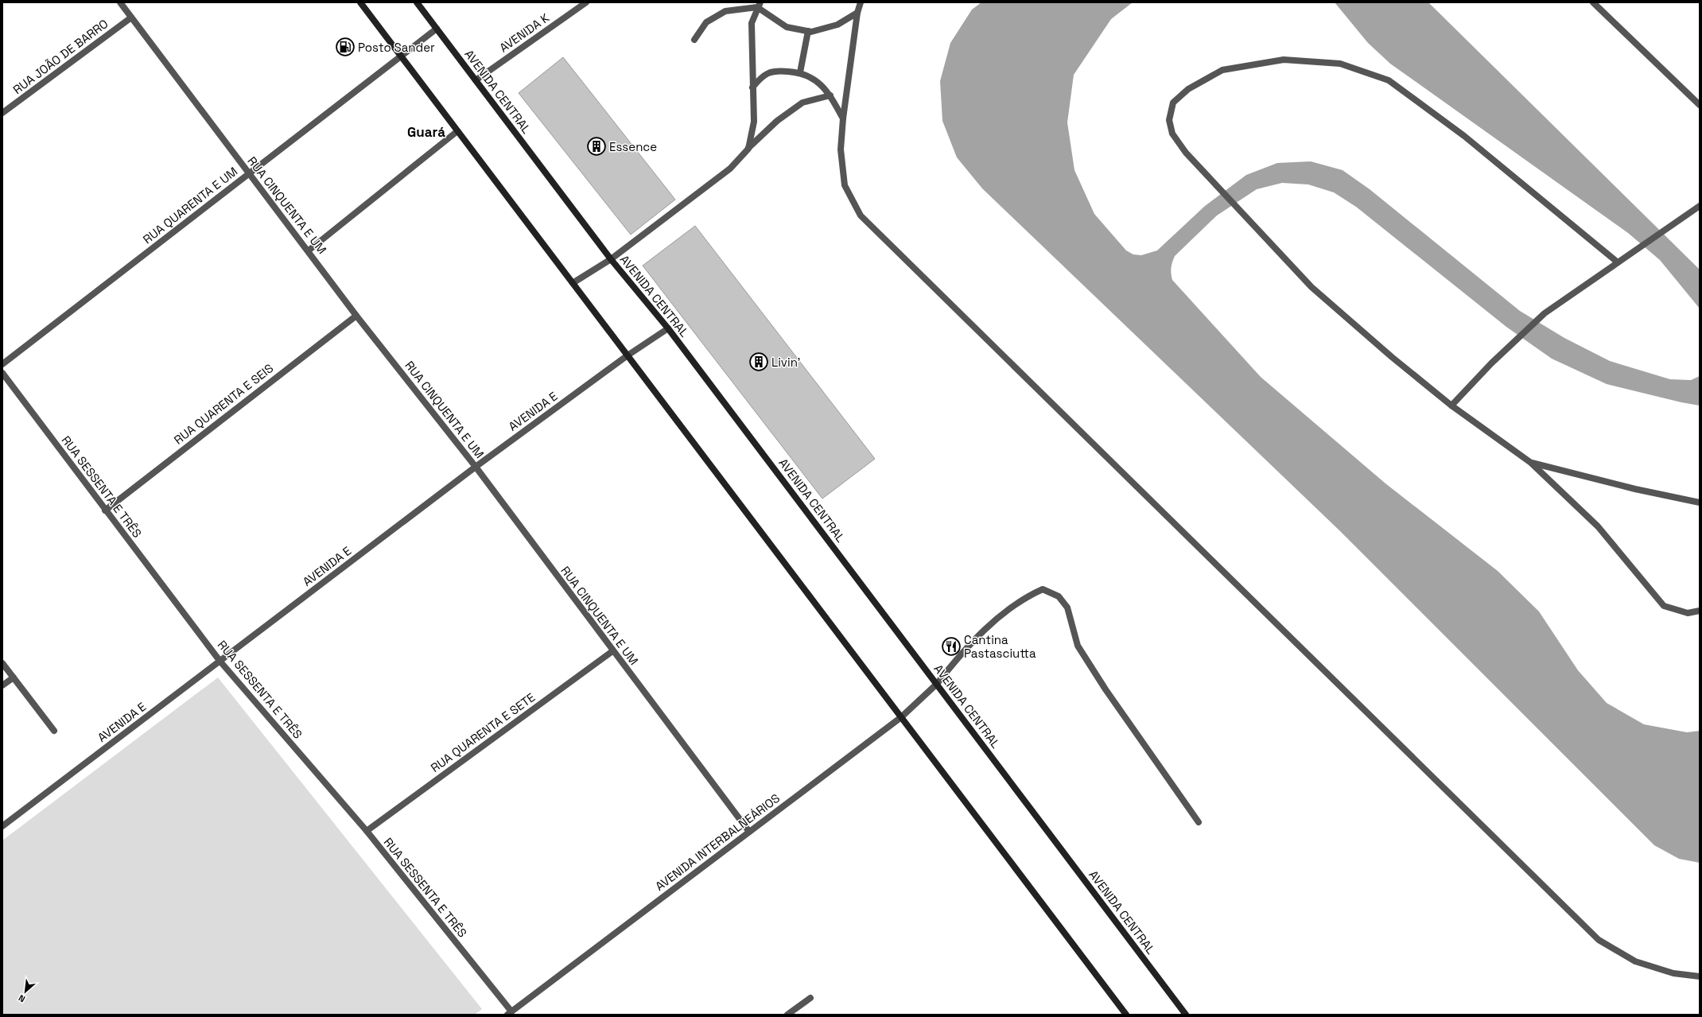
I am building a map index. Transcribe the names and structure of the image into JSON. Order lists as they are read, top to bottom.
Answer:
{
  "streets": {
    "main road": ["AVENIDA CENTRAL"],
    "street": [
      "AVENIDA K",
      "RUA JOÃO DE BARRO",
      "RUA QUARENTA E UM",
      "RUA CINQUENTA E UM",
      "RUA QUARENTA E SEIS",
      "AVENIDA E",
      "RUA SESSENTA E TRÊS",
      "RUA QUARENTA E SETE",
      "AVENIDA INTERBALNEÁRIOS"
    ]
  },
  "crossings": [
    ["AVENIDA K", "AVENIDA CENTRAL"],
    ["RUA JOÃO DE BARRO", "RUA CINQUENTA E UM"],
    ["AVENIDA CENTRAL", "RUA QUARENTA E UM"],
    ["AVENIDA CENTRAL", "AVENIDA E"],
    ["AVENIDA CENTRAL", "AVENIDA INTERBALNEÁRIOS"],
    ["RUA QUARENTA E UM", "RUA CINQUENTA E UM"],
    ["RUA CINQUENTA E UM", "RUA QUARENTA E SEIS"],
    ["RUA CINQUENTA E UM", "AVENIDA E"],
    ["RUA CINQUENTA E UM", "RUA QUARENTA E SETE"],
    ["RUA CINQUENTA E UM", "AVENIDA INTERBALNEÁRIOS"],
    ["RUA QUARENTA E SEIS", "RUA SESSENTA E TRÊS"],
    ["AVENIDA E", "RUA SESSENTA E TRÊS"],
    ["RUA SESSENTA E TRÊS", "RUA QUARENTA E SETE"],
    ["RUA SESSENTA E TRÊS", "AVENIDA INTERBALNEÁRIOS"]
  ],
  "districts": ["Guará"],
  "places": {
    "fuel station": ["Posto Sander"],
    "building": ["Essence", "Livin'"],
    "restaurant": ["Cantina Pastasciutta"]
  },
  "north": "bottom left"
}
